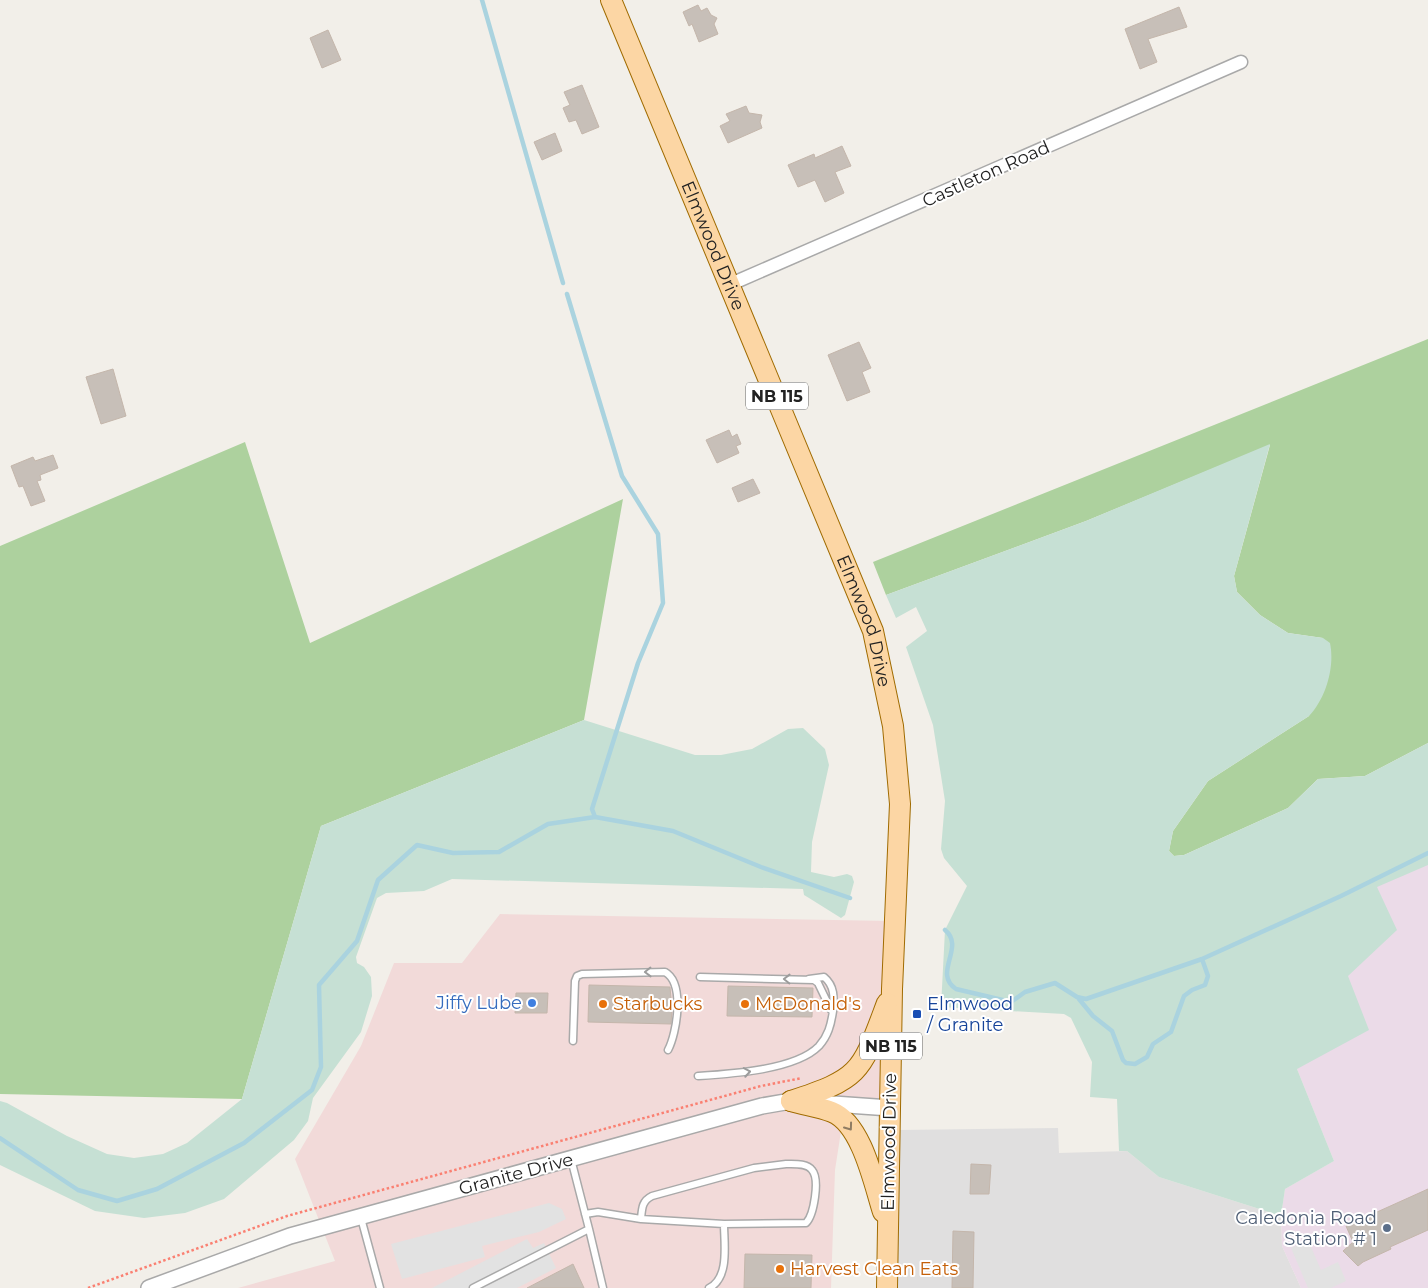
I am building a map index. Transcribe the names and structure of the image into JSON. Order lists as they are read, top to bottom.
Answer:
{
  "streets": {
    "main road": ["Elmwood Drive", "NB 115"],
    "street": ["Castleton Road", "Granite Drive"]
  },
  "crossings": [
    ["Castleton Road", "Elmwood Drive"],
    ["Elmwood Drive", "Granite Drive"]
  ],
  "places": {
    "other": [
      "Jiffy Lube",
      "Starbucks",
      "McDonald's",
      "Caledonia Road Station # 1",
      "Harvest Clean Eats"
    ],
    "transit": ["Elmwood / Granite"]
  }
}
